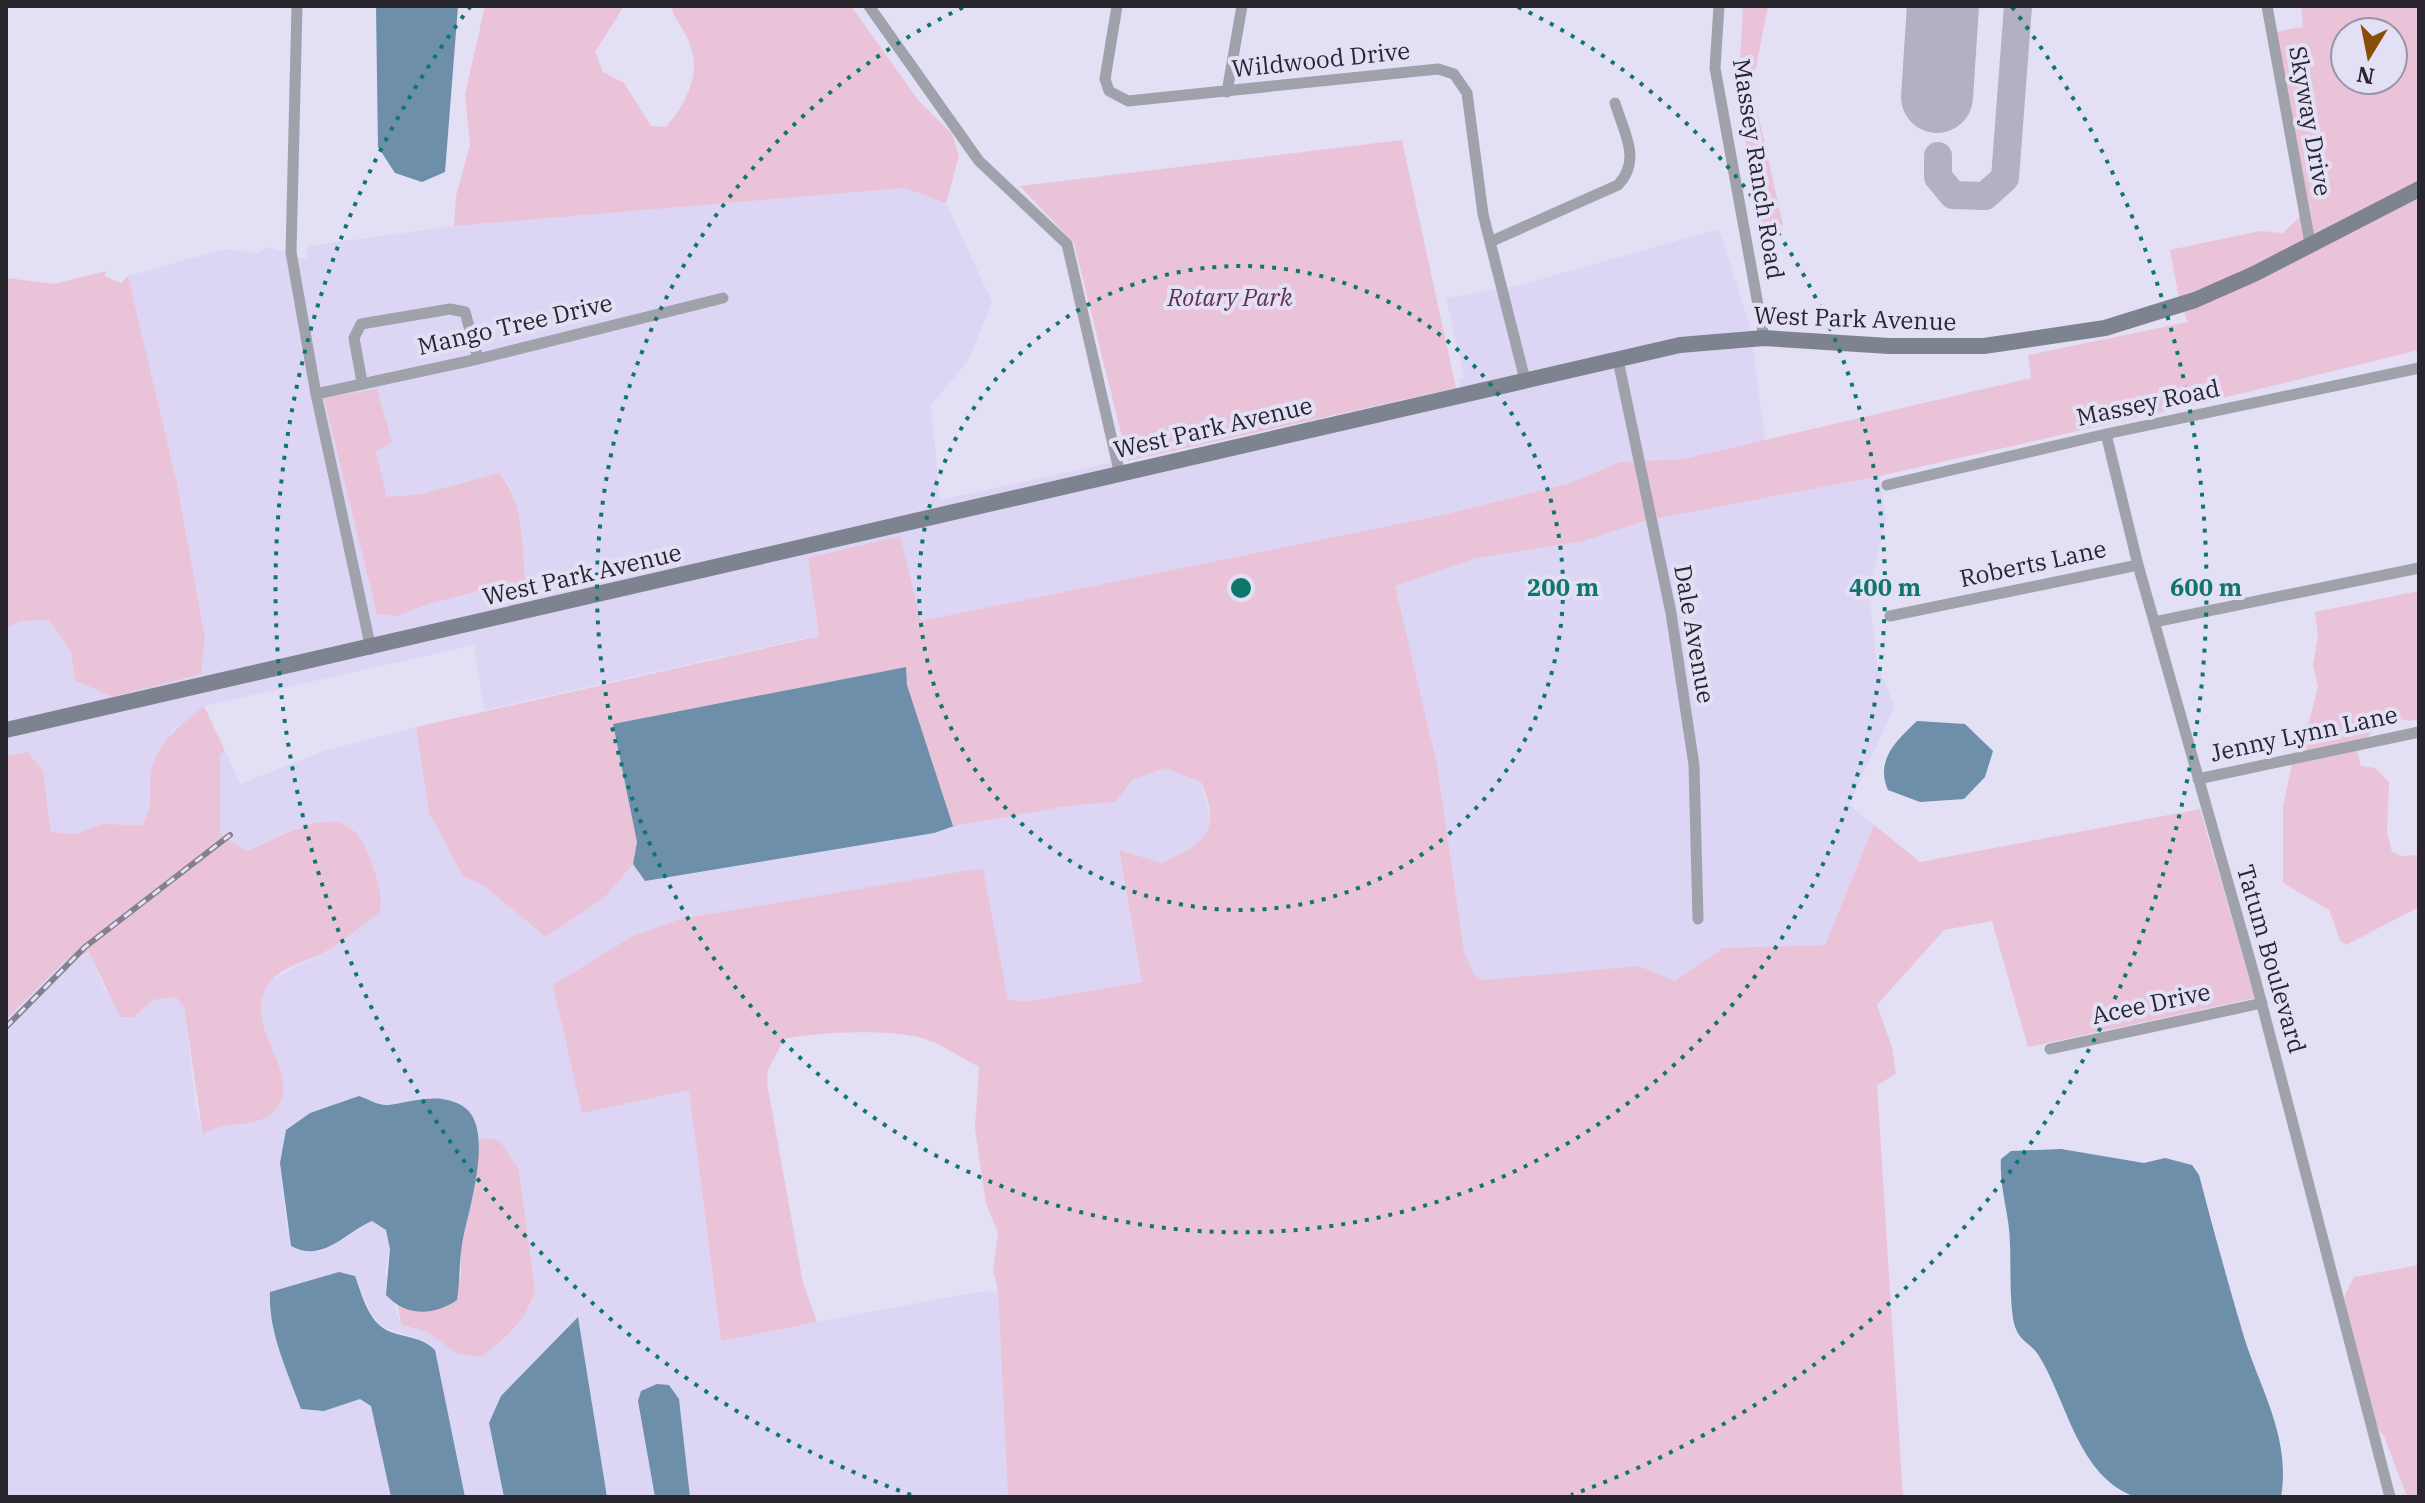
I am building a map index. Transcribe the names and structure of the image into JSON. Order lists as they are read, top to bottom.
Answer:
{
  "streets": {
    "street": [
      "Wildwood Drive",
      "Skyway Drive",
      "Massey Ranch Road",
      "West Park Avenue",
      "Mango Tree Drive",
      "Massey Road",
      "Roberts Lane",
      "Dale Avenue",
      "Jenny Lynn Lane",
      "Tatum Boulevard",
      "Acee Drive"
    ]
  },
  "crossings": [
    ["Wildwood Drive", "West Park Avenue"],
    ["Skyway Drive", "West Park Avenue"],
    ["Massey Ranch Road", "West Park Avenue"],
    ["West Park Avenue", "Dale Avenue"],
    ["Massey Road", "Tatum Boulevard"],
    ["Roberts Lane", "Tatum Boulevard"],
    ["Jenny Lynn Lane", "Tatum Boulevard"],
    ["Tatum Boulevard", "Acee Drive"]
  ],
  "parks": ["Rotary Park"],
  "north": "bottom",
  "rings": ["200 m", "400 m", "600 m"]
}
